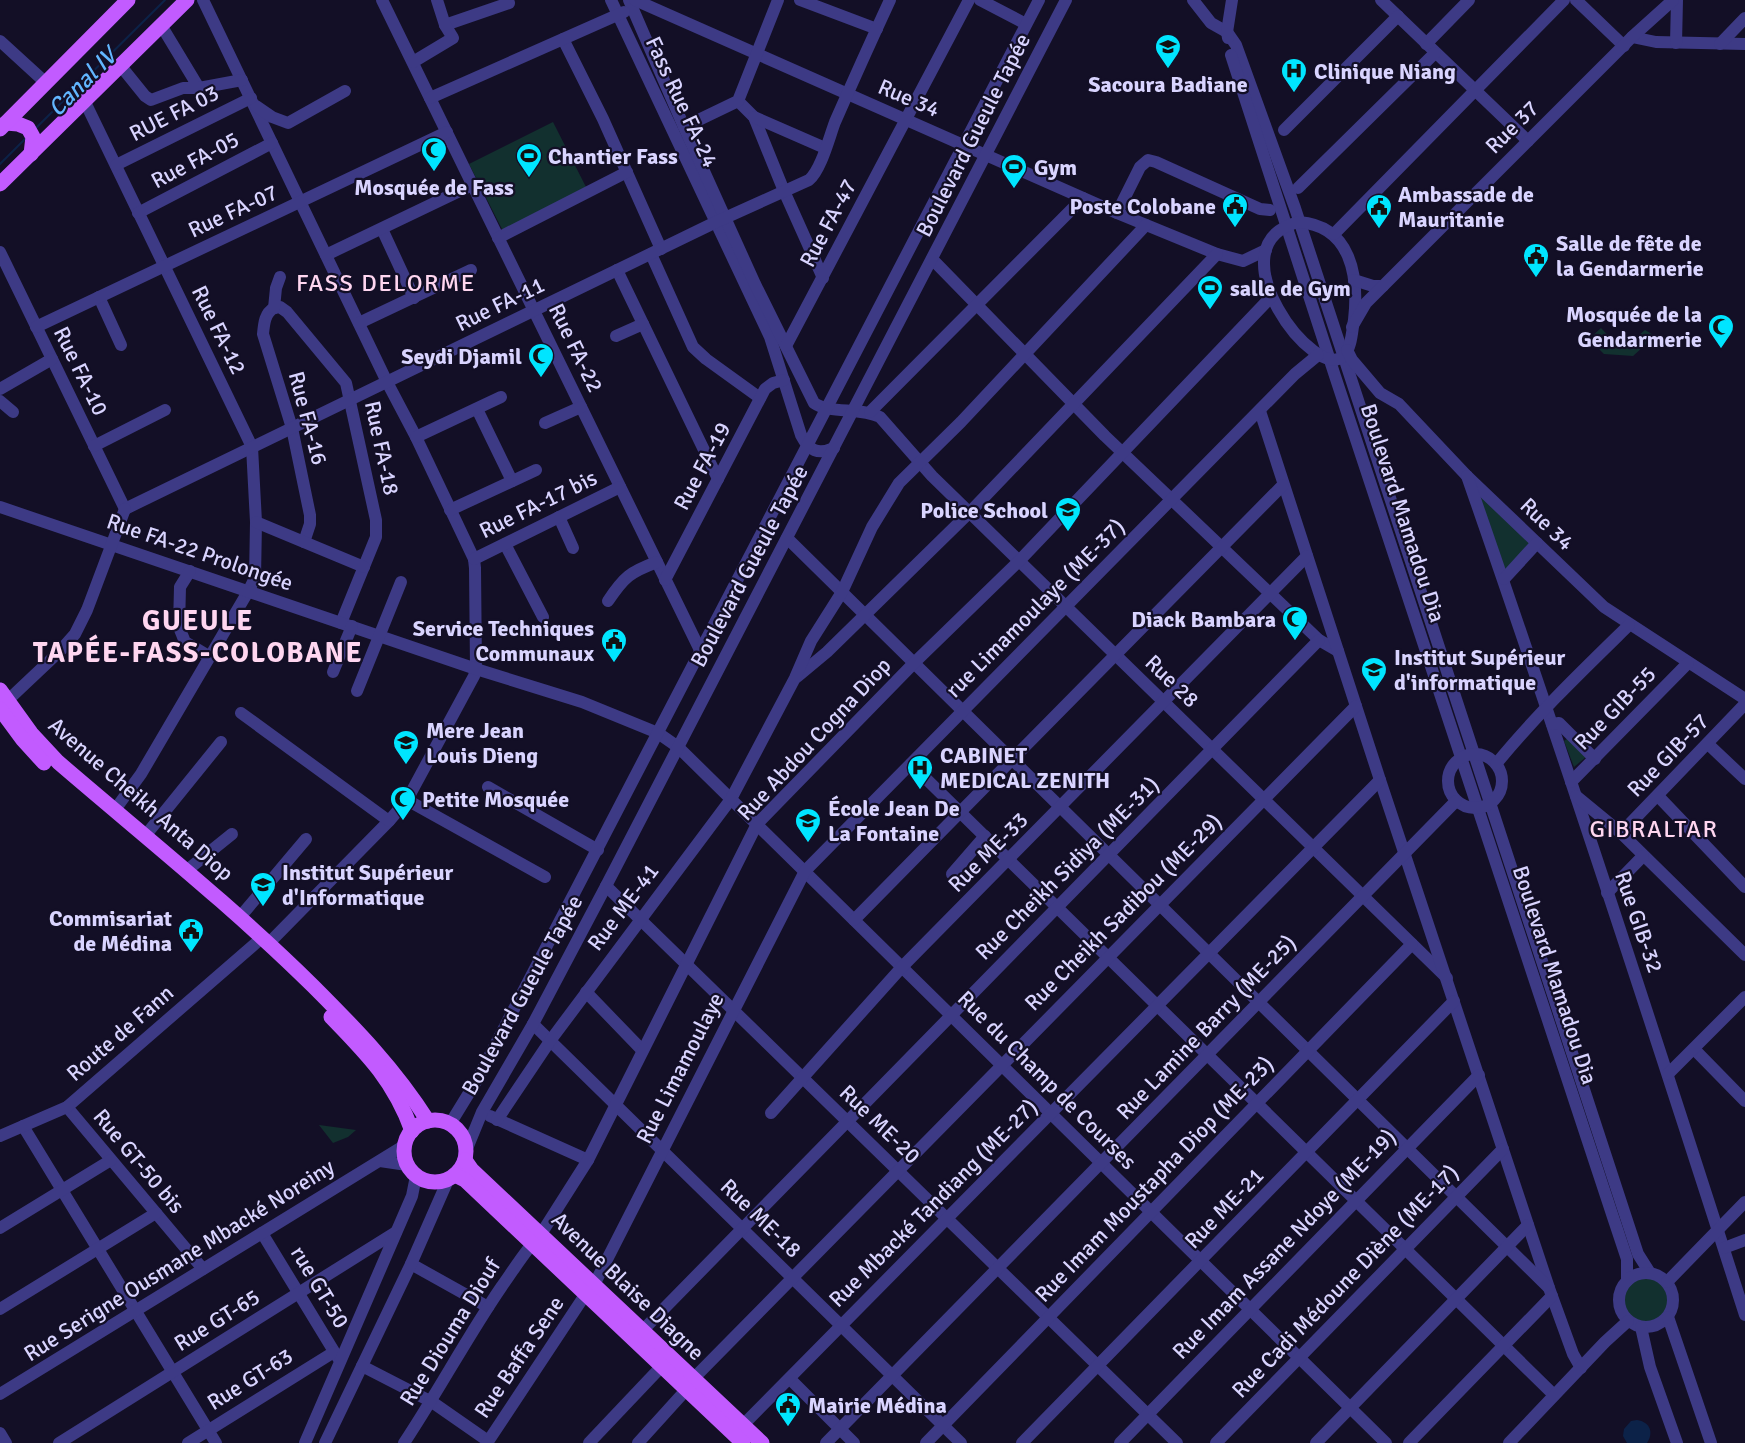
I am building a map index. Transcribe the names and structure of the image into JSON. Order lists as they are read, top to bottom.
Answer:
{
  "streets": {
    "main road": ["Avenue Cheikh Anta Diop", "Avenue Blaise Diagne"],
    "street": [
      "Rue 34",
      "Fass Rue FA-24",
      "RUE FA 03",
      "Rue 37",
      "Boulevard Gueule Tapée",
      "Rue FA-05",
      "Rue FA-07",
      "Rue FA-47",
      "Rue FA-11",
      "Rue FA-12",
      "Rue FA-22",
      "Rue FA-10",
      "Rue FA-16",
      "Rue FA-18",
      "Rue FA-19",
      "Rue FA-17 bis",
      "Boulevard Mamadou Dia",
      "Rue FA-22 Prolongée",
      "rue Limamoulaye (ME-37)",
      "Rue 28",
      "Rue GIB-55",
      "Rue Abdou Cogna Diop",
      "Rue GIB-57",
      "Rue ME-33",
      "Rue Cheikh Sidiya (ME-31)",
      "Rue ME-41",
      "Rue Cheikh Sadibou (ME-29)",
      "Rue GIB-32",
      "Rue Lamine Barry (ME-25)",
      "Route de Fann",
      "Rue Limamoulaye",
      "Rue du Champ de Courses",
      "Rue ME-20",
      "Rue GT-50 bis",
      "Rue Imam Moustapha Diop (ME-23)",
      "Rue Mbacké Tandiang (ME-27)",
      "Rue ME-21",
      "Rue ME-18",
      "Rue Imam Assane Ndoye (ME-19)",
      "Rue Serigne Ousmane Mbacké Noreiny",
      "Rue Cadi Médoune Diène (ME-17)",
      "rue GT-50",
      "Rue GT-65",
      "Rue Diouma Diouf",
      "Rue Baffa Sene",
      "Rue GT-63"
    ]
  },
  "crossings": [
    ["Rue 34", "Boulevard Gueule Tapée"],
    ["Rue 34", "Rue FA-47"],
    ["Rue 34", "Rue FA-11"],
    ["Rue 34", "Boulevard Mamadou Dia"],
    ["Rue 34", "Rue GIB-55"],
    ["Rue 34", "Rue ME-41"],
    ["Rue 34", "Rue GIB-32"],
    ["Fass Rue FA-24", "Rue FA-11"],
    ["RUE FA 03", "Rue FA-12"],
    ["Boulevard Gueule Tapée", "Rue FA-22"],
    ["Boulevard Gueule Tapée", "Rue FA-22 Prolongée"],
    ["Boulevard Gueule Tapée", "Avenue Cheikh Anta Diop"],
    ["Boulevard Gueule Tapée", "Rue du Champ de Courses"],
    ["Boulevard Gueule Tapée", "Rue ME-20"],
    ["Boulevard Gueule Tapée", "Rue ME-18"],
    ["Boulevard Gueule Tapée", "Avenue Blaise Diagne"],
    ["Rue FA-05", "Rue FA-12"],
    ["Rue FA-07", "Rue FA-12"],
    ["Rue FA-07", "Rue FA-22"],
    ["Rue FA-07", "Rue FA-10"],
    ["Rue FA-11", "Rue FA-12"],
    ["Rue FA-11", "Rue FA-22"],
    ["Rue FA-11", "Rue FA-10"],
    ["Rue FA-11", "Rue FA-16"],
    ["Rue FA-11", "Rue FA-18"],
    ["Rue FA-12", "Rue FA-22 Prolongée"],
    ["Rue FA-12", "Avenue Cheikh Anta Diop"],
    ["Rue FA-22", "Rue FA-19"],
    ["Rue FA-22", "Rue FA-17 bis"],
    ["Rue FA-16", "Rue FA-18"],
    ["Rue FA-18", "Rue FA-22 Prolongée"],
    ["Rue FA-22 Prolongée", "Route de Fann"],
    ["rue Limamoulaye (ME-37)", "Rue 28"],
    ["rue Limamoulaye (ME-37)", "Rue Limamoulaye"],
    ["rue Limamoulaye (ME-37)", "Rue du Champ de Courses"],
    ["Rue 28", "Rue Abdou Cogna Diop"],
    ["Rue 28", "Rue ME-33"],
    ["Rue 28", "Rue Cheikh Sidiya (ME-31)"],
    ["Rue 28", "Rue ME-41"],
    ["Rue 28", "Rue Cheikh Sadibou (ME-29)"],
    ["Rue 28", "Rue Lamine Barry (ME-25)"],
    ["Rue 28", "Rue Imam Moustapha Diop (ME-23)"],
    ["Rue 28", "Rue Mbacké Tandiang (ME-27)"],
    ["Rue GIB-55", "Rue GIB-32"],
    ["Rue Abdou Cogna Diop", "Rue du Champ de Courses"],
    ["Rue Abdou Cogna Diop", "Rue ME-20"],
    ["Rue Abdou Cogna Diop", "Rue ME-18"],
    ["Rue Abdou Cogna Diop", "Avenue Blaise Diagne"],
    ["Rue Abdou Cogna Diop", "Rue Diouma Diouf"],
    ["Avenue Cheikh Anta Diop", "Route de Fann"],
    ["Avenue Cheikh Anta Diop", "Avenue Blaise Diagne"],
    ["Rue ME-33", "Rue du Champ de Courses"],
    ["Rue ME-33", "Rue ME-20"],
    ["Rue Cheikh Sidiya (ME-31)", "Rue du Champ de Courses"],
    ["Rue Cheikh Sidiya (ME-31)", "Rue ME-20"],
    ["Rue Cheikh Sidiya (ME-31)", "Rue ME-18"],
    ["Rue Cheikh Sidiya (ME-31)", "Avenue Blaise Diagne"],
    ["Rue ME-41", "Rue du Champ de Courses"],
    ["Rue ME-41", "Rue ME-20"],
    ["Rue ME-41", "Rue ME-18"],
    ["Rue Cheikh Sadibou (ME-29)", "Rue du Champ de Courses"],
    ["Rue Cheikh Sadibou (ME-29)", "Rue ME-20"],
    ["Rue Cheikh Sadibou (ME-29)", "Rue ME-18"],
    ["Rue Cheikh Sadibou (ME-29)", "Avenue Blaise Diagne"],
    ["Rue Lamine Barry (ME-25)", "Rue du Champ de Courses"],
    ["Rue Lamine Barry (ME-25)", "Rue ME-20"],
    ["Rue Lamine Barry (ME-25)", "Rue ME-18"],
    ["Route de Fann", "Rue GT-50 bis"],
    ["Rue Limamoulaye", "Rue du Champ de Courses"],
    ["Rue Limamoulaye", "Rue ME-20"],
    ["Rue Limamoulaye", "Rue ME-18"],
    ["Rue Limamoulaye", "Avenue Blaise Diagne"],
    ["Rue Limamoulaye", "Rue Baffa Sene"],
    ["Rue du Champ de Courses", "Rue Imam Moustapha Diop (ME-23)"],
    ["Rue du Champ de Courses", "Rue Mbacké Tandiang (ME-27)"],
    ["Rue du Champ de Courses", "Rue ME-21"],
    ["Rue du Champ de Courses", "Rue Imam Assane Ndoye (ME-19)"],
    ["Rue du Champ de Courses", "Rue Cadi Médoune Diène (ME-17)"],
    ["Rue ME-20", "Rue Imam Moustapha Diop (ME-23)"],
    ["Rue ME-20", "Rue Mbacké Tandiang (ME-27)"],
    ["Rue ME-20", "Rue ME-21"],
    ["Rue ME-20", "Rue Imam Assane Ndoye (ME-19)"],
    ["Rue GT-50 bis", "Rue Serigne Ousmane Mbacké Noreiny"],
    ["Rue Imam Moustapha Diop (ME-23)", "Rue ME-18"],
    ["Rue Mbacké Tandiang (ME-27)", "Rue ME-18"],
    ["Rue Mbacké Tandiang (ME-27)", "Avenue Blaise Diagne"],
    ["Rue Serigne Ousmane Mbacké Noreiny", "rue GT-50"],
    ["Avenue Blaise Diagne", "Rue Diouma Diouf"],
    ["Avenue Blaise Diagne", "Rue Baffa Sene"],
    ["rue GT-50", "Rue GT-65"],
    ["rue GT-50", "Rue GT-63"]
  ],
  "districts": ["FASS DELORME", "GUEULE TAPÉE-FASS-COLOBANE", "GIBRALTAR"],
  "water": ["Canal IV"],
  "places": {
    "school or university": [
      "Sacoura Badiane",
      "Police School",
      "Institut Supérieur d'informatique",
      "Mere Jean Louis Dieng",
      "École Jean De La Fontaine",
      "Institut Supérieur d'Informatique"
    ],
    "hospital": ["Clinique Niang", "CABINET MEDICAL ZENITH"],
    "mosque": [
      "Mosquée de Fass",
      "Mosquée de la Gendarmerie",
      "Seydi Djamil",
      "Diack Bambara",
      "Petite Mosquée"
    ],
    "sports": ["Chantier Fass", "Gym", "salle de Gym"],
    "public building": [
      "Poste Colobane",
      "Ambassade de Mauritanie",
      "Salle de fête de la Gendarmerie",
      "Service Techniques Communaux",
      "Commisariat de Médina",
      "Mairie Médina"
    ]
  }
}
